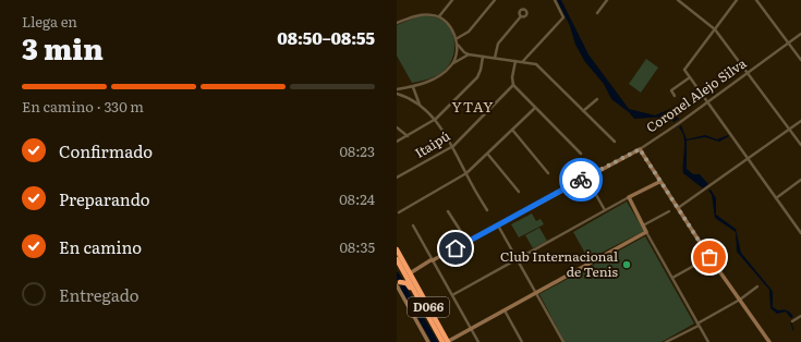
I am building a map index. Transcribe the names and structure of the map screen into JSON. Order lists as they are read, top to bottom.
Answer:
{
  "streets": {
    "highway": ["D066"],
    "main road": ["Coronel Alejo Silva"],
    "street": ["Itaipú"]
  },
  "crossings": [
    ["Coronel Alejo Silva", "D066"]
  ],
  "districts": ["YTAY"],
  "places": ["Club Internacional de Tenis"],
  "page": {
    "heading": ["3 min", "Llega en", "08:50–08:55"],
    "bar": "En camino · 330 m",
    "list": [
      ["Confirmado", "08:23"],
      ["Preparando", "08:24"],
      ["En camino", "08:35"],
      "Entregado"
    ]
  }
}
